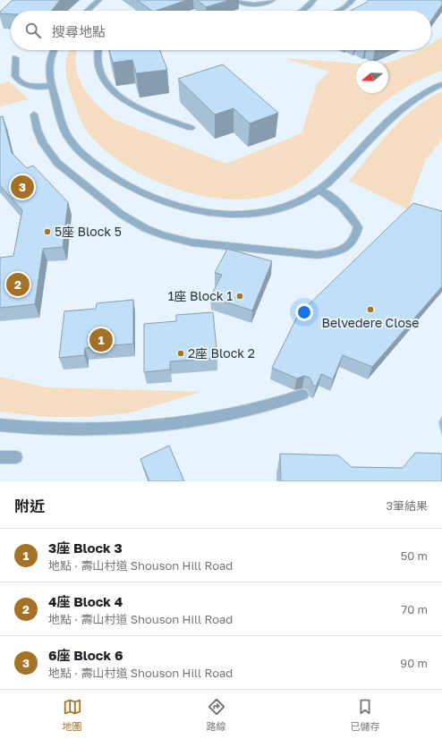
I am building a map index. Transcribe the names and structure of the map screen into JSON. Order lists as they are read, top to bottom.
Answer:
{
  "places": [
    "5座 Block 5",
    "1座 Block 1",
    "Belvedere Close",
    "2座 Block 2"
  ],
  "north": "left",
  "page": {
    "search": "搜尋地點",
    "pins": ["3", "2", "1"],
    "heading": ["附近", "3筆結果"],
    "list": [
      {
        "mark": "1",
        "name": "3座 Block 3",
        "note": "地點 · 壽山村道 Shouson Hill Road",
        "value": "50 m"
      },
      {
        "mark": "2",
        "name": "4座 Block 4",
        "note": "地點 · 壽山村道 Shouson Hill Road",
        "value": "70 m"
      },
      {
        "mark": "3",
        "name": "6座 Block 6",
        "note": "地點 · 壽山村道 Shouson Hill Road",
        "value": "90 m"
      }
    ],
    "nav": ["地圖", "路線", "已儲存"]
  }
}
